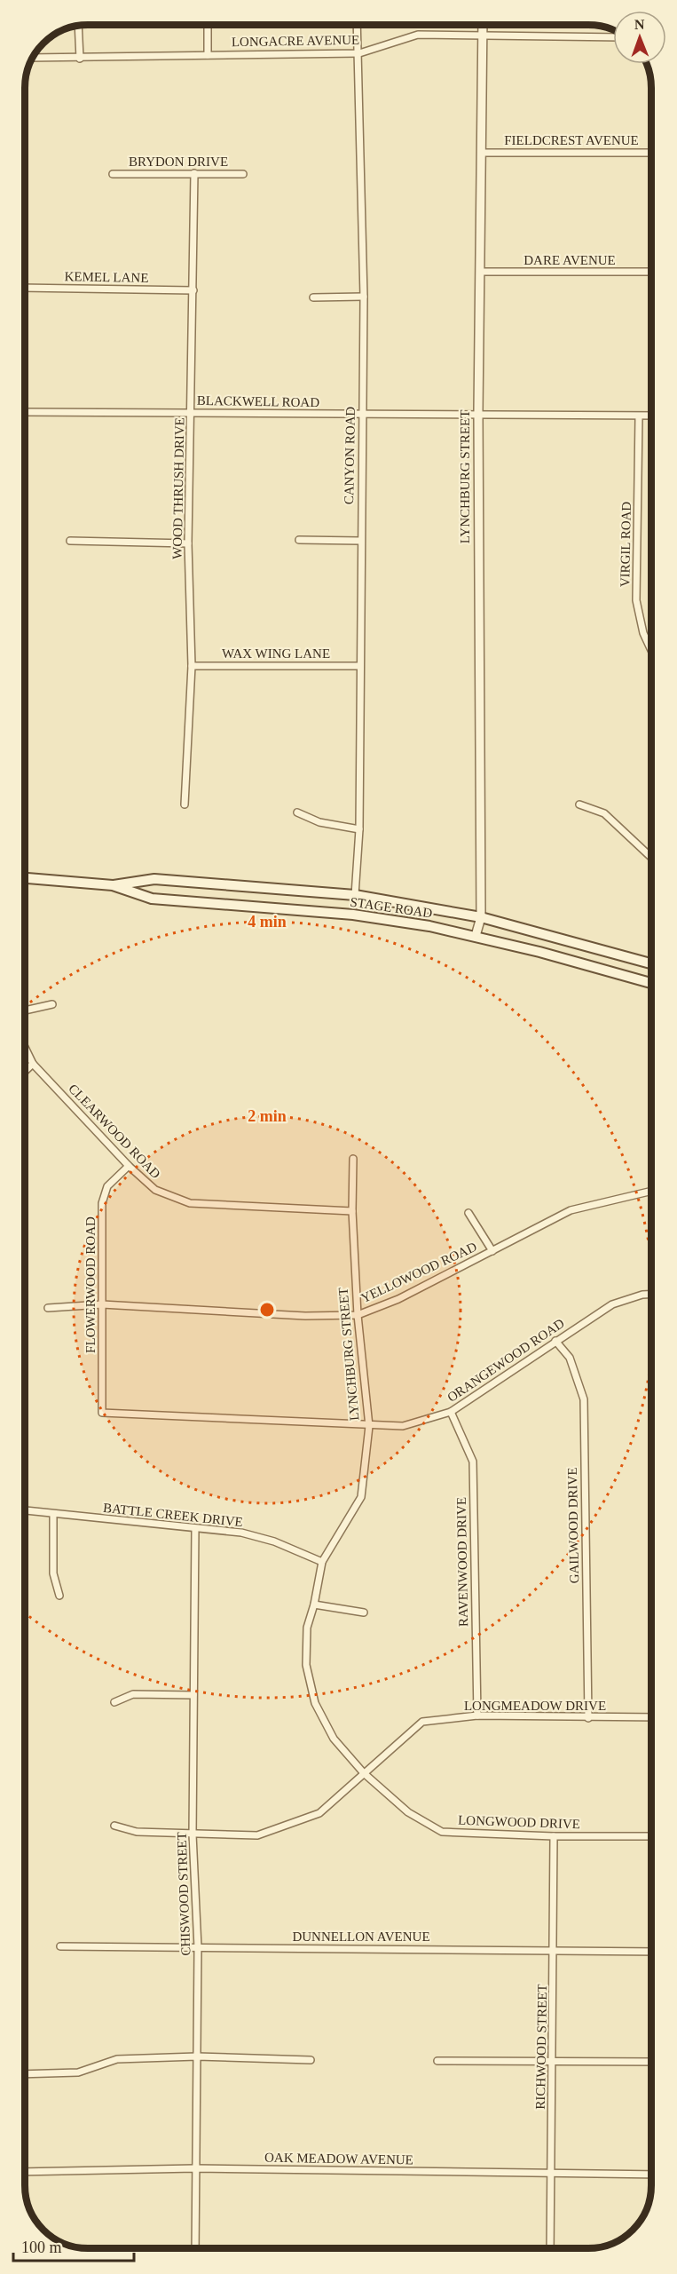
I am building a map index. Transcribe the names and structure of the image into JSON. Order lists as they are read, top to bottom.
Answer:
{
  "streets": {
    "main road": ["STAGE ROAD"],
    "street": [
      "LONGACRE AVENUE",
      "FIELDCREST AVENUE",
      "BRYDON DRIVE",
      "DARE AVENUE",
      "KEMEL LANE",
      "BLACKWELL ROAD",
      "CANYON ROAD",
      "LYNCHBURG STREET",
      "WOOD THRUSH DRIVE",
      "VIRGIL ROAD",
      "WAX WING LANE",
      "CLEARWOOD ROAD",
      "YELLOWOOD ROAD",
      "FLOWERWOOD ROAD",
      "ORANGEWOOD ROAD",
      "BATTLE CREEK DRIVE",
      "GAILWOOD DRIVE",
      "RAVENWOOD DRIVE",
      "LONGMEADOW DRIVE",
      "LONGWOOD DRIVE",
      "CHISWOOD STREET",
      "DUNNELLON AVENUE",
      "RICHWOOD STREET",
      "OAK MEADOW AVENUE"
    ]
  },
  "crossings": [
    ["LONGACRE AVENUE", "CANYON ROAD"],
    ["LONGACRE AVENUE", "LYNCHBURG STREET"],
    ["FIELDCREST AVENUE", "LYNCHBURG STREET"],
    ["BRYDON DRIVE", "WOOD THRUSH DRIVE"],
    ["DARE AVENUE", "LYNCHBURG STREET"],
    ["KEMEL LANE", "WOOD THRUSH DRIVE"],
    ["BLACKWELL ROAD", "CANYON ROAD"],
    ["BLACKWELL ROAD", "LYNCHBURG STREET"],
    ["BLACKWELL ROAD", "WOOD THRUSH DRIVE"],
    ["BLACKWELL ROAD", "VIRGIL ROAD"],
    ["CANYON ROAD", "WAX WING LANE"],
    ["CANYON ROAD", "STAGE ROAD"],
    ["LYNCHBURG STREET", "STAGE ROAD"],
    ["LYNCHBURG STREET", "CLEARWOOD ROAD"],
    ["LYNCHBURG STREET", "YELLOWOOD ROAD"],
    ["LYNCHBURG STREET", "ORANGEWOOD ROAD"],
    ["LYNCHBURG STREET", "BATTLE CREEK DRIVE"],
    ["LYNCHBURG STREET", "LONGMEADOW DRIVE"],
    ["LYNCHBURG STREET", "LONGWOOD DRIVE"],
    ["WOOD THRUSH DRIVE", "WAX WING LANE"],
    ["CLEARWOOD ROAD", "FLOWERWOOD ROAD"],
    ["YELLOWOOD ROAD", "FLOWERWOOD ROAD"],
    ["FLOWERWOOD ROAD", "ORANGEWOOD ROAD"],
    ["ORANGEWOOD ROAD", "GAILWOOD DRIVE"],
    ["ORANGEWOOD ROAD", "RAVENWOOD DRIVE"],
    ["BATTLE CREEK DRIVE", "CHISWOOD STREET"],
    ["GAILWOOD DRIVE", "LONGMEADOW DRIVE"],
    ["RAVENWOOD DRIVE", "LONGMEADOW DRIVE"],
    ["LONGMEADOW DRIVE", "LONGWOOD DRIVE"],
    ["LONGMEADOW DRIVE", "CHISWOOD STREET"],
    ["LONGWOOD DRIVE", "RICHWOOD STREET"],
    ["CHISWOOD STREET", "DUNNELLON AVENUE"],
    ["CHISWOOD STREET", "OAK MEADOW AVENUE"],
    ["DUNNELLON AVENUE", "RICHWOOD STREET"],
    ["RICHWOOD STREET", "OAK MEADOW AVENUE"]
  ],
  "scale_bar": "100 m",
  "north": "top",
  "rings": ["4 min", "2 min"]
}
